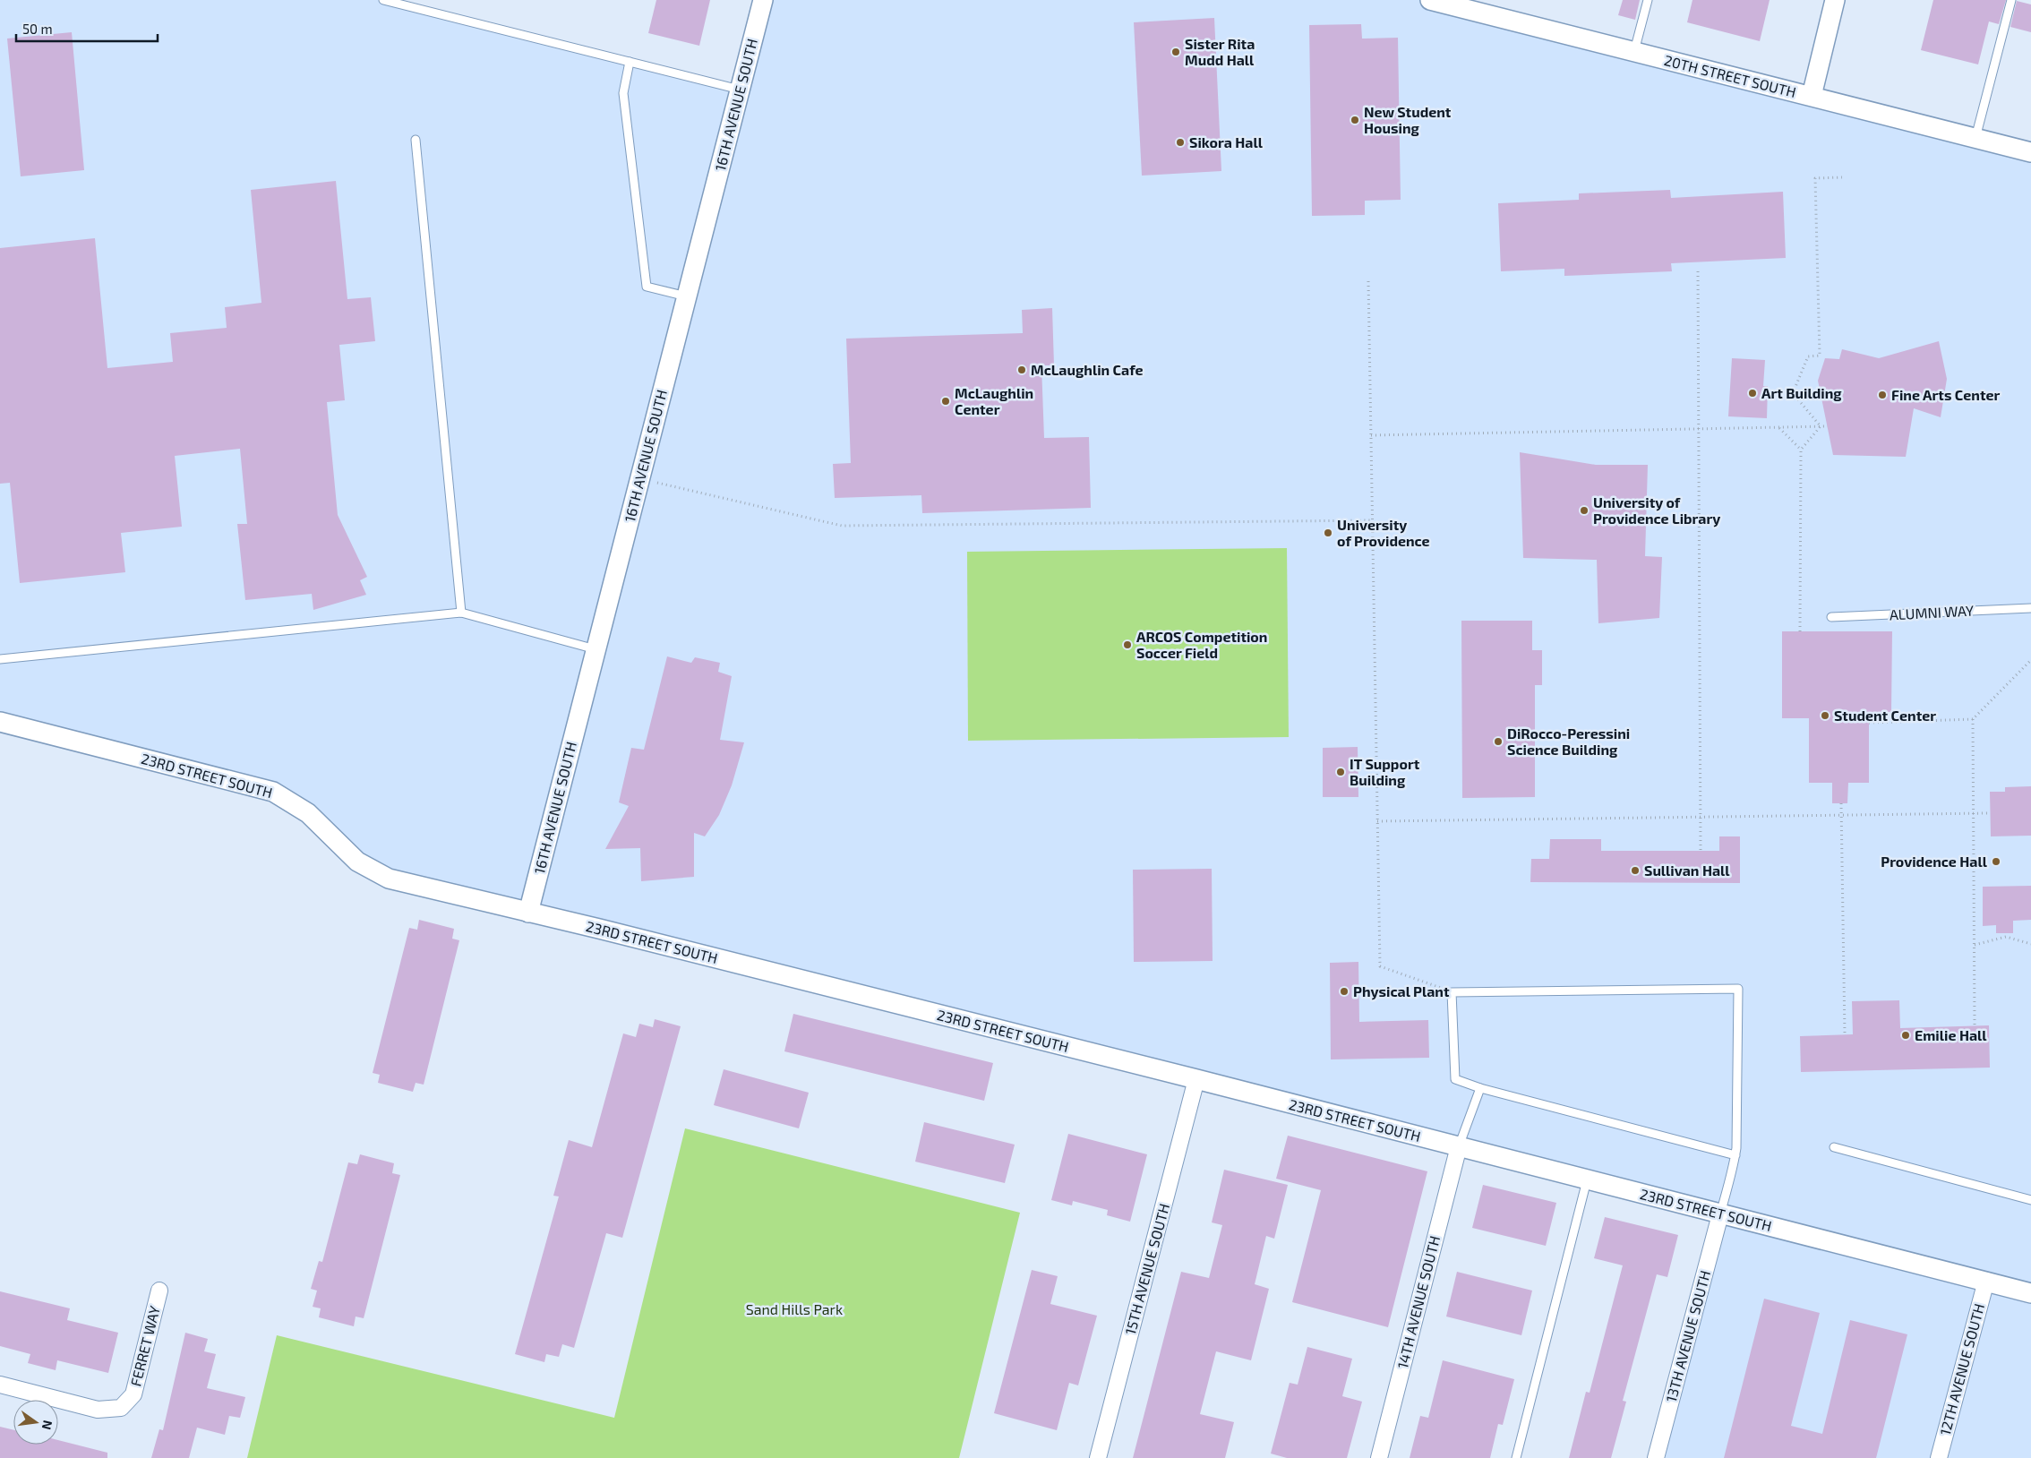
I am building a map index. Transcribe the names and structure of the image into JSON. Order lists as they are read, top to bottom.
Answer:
{
  "streets": {
    "street": [
      "20TH STREET SOUTH",
      "16TH AVENUE SOUTH",
      "23RD STREET SOUTH",
      "15TH AVENUE SOUTH",
      "14TH AVENUE SOUTH",
      "13TH AVENUE SOUTH",
      "FERRET WAY",
      "12TH AVENUE SOUTH"
    ],
    "lane": ["ALUMNI WAY"]
  },
  "crossings": [
    ["16TH AVENUE SOUTH", "23RD STREET SOUTH"],
    ["23RD STREET SOUTH", "15TH AVENUE SOUTH"],
    ["23RD STREET SOUTH", "14TH AVENUE SOUTH"],
    ["23RD STREET SOUTH", "13TH AVENUE SOUTH"],
    ["23RD STREET SOUTH", "12TH AVENUE SOUTH"]
  ],
  "parks": ["Sand Hills Park"],
  "places": [
    "Sister Rita Mudd Hall",
    "New Student Housing",
    "Sikora Hall",
    "McLaughlin Cafe",
    "Art Building",
    "Fine Arts Center",
    "McLaughlin Center",
    "University of Providence Library",
    "University of Providence",
    "ARCOS Competition Soccer Field",
    "Student Center",
    "DiRocco-Peressini Science Building",
    "IT Support Building",
    "Providence Hall",
    "Sullivan Hall",
    "Physical Plant",
    "Emilie Hall"
  ],
  "scale_bar": "50 m",
  "north": "right"
}
